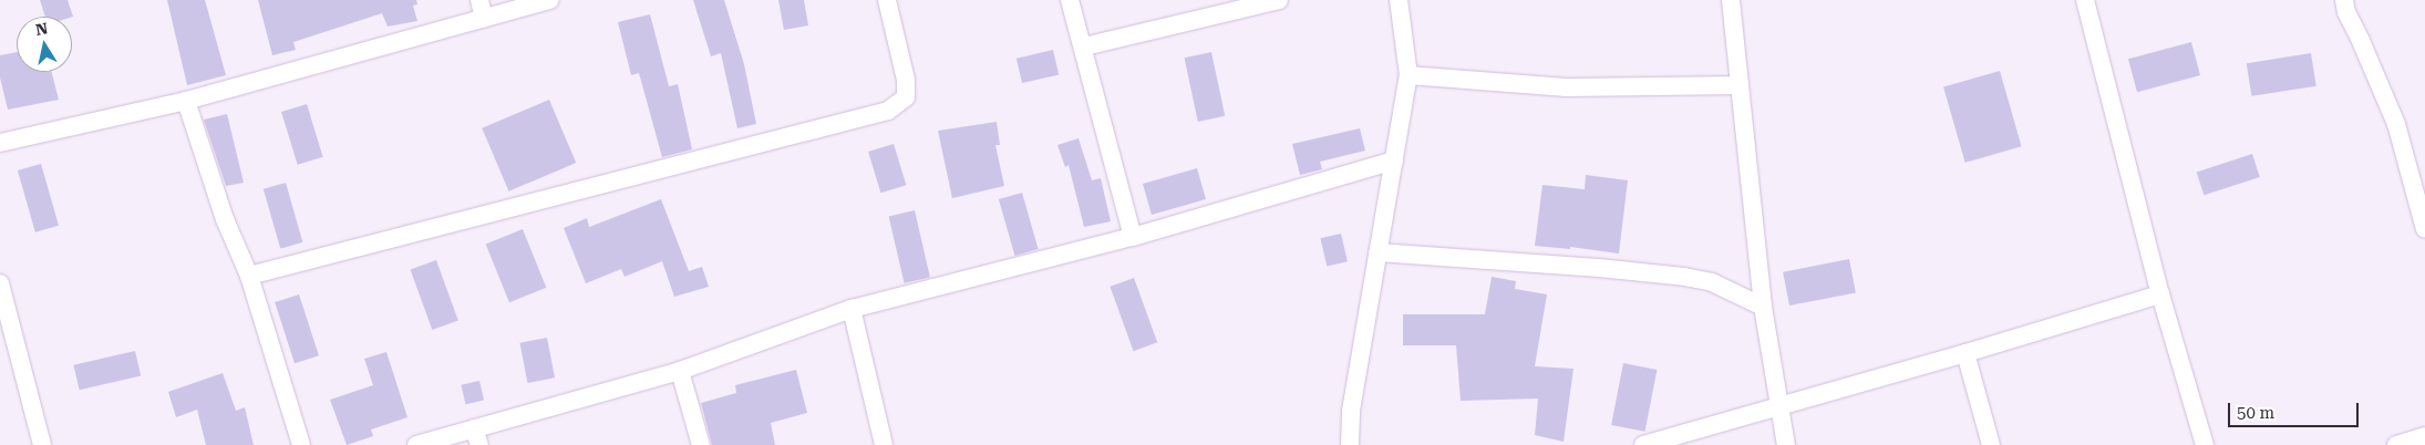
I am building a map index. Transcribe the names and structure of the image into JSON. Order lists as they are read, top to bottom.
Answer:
{
  "scale_bar": "50 m",
  "north": "top"
}
